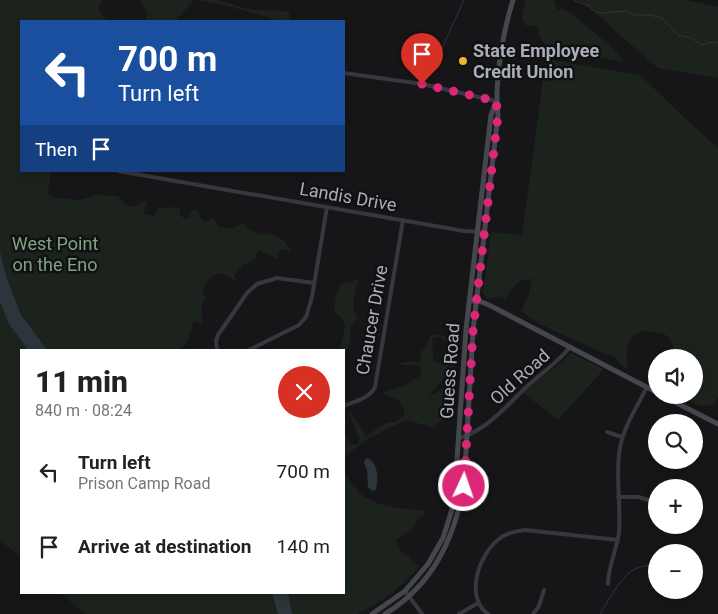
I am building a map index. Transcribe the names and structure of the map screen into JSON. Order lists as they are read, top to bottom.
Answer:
{
  "streets": {
    "main road": ["Guess Road"],
    "street": ["Landis Drive", "Chaucer Drive", "Old Road"]
  },
  "crossings": [
    ["Landis Drive", "Chaucer Drive"],
    ["Landis Drive", "Guess Road"],
    ["Guess Road", "Old Road"]
  ],
  "parks": ["West Point on the Eno"],
  "places": ["State Employee Credit Union"],
  "page": {
    "turn": ["700 m", "Turn left"],
    "then": "Then",
    "map_buttons": ["+", "−"],
    "heading": ["11 min", "840 m · 08:24"],
    "list": [
      {
        "name": "Turn left",
        "note": "Prison Camp Road",
        "value": "700 m"
      },
      {
        "name": "Arrive at destination",
        "value": "140 m"
      }
    ]
  }
}
